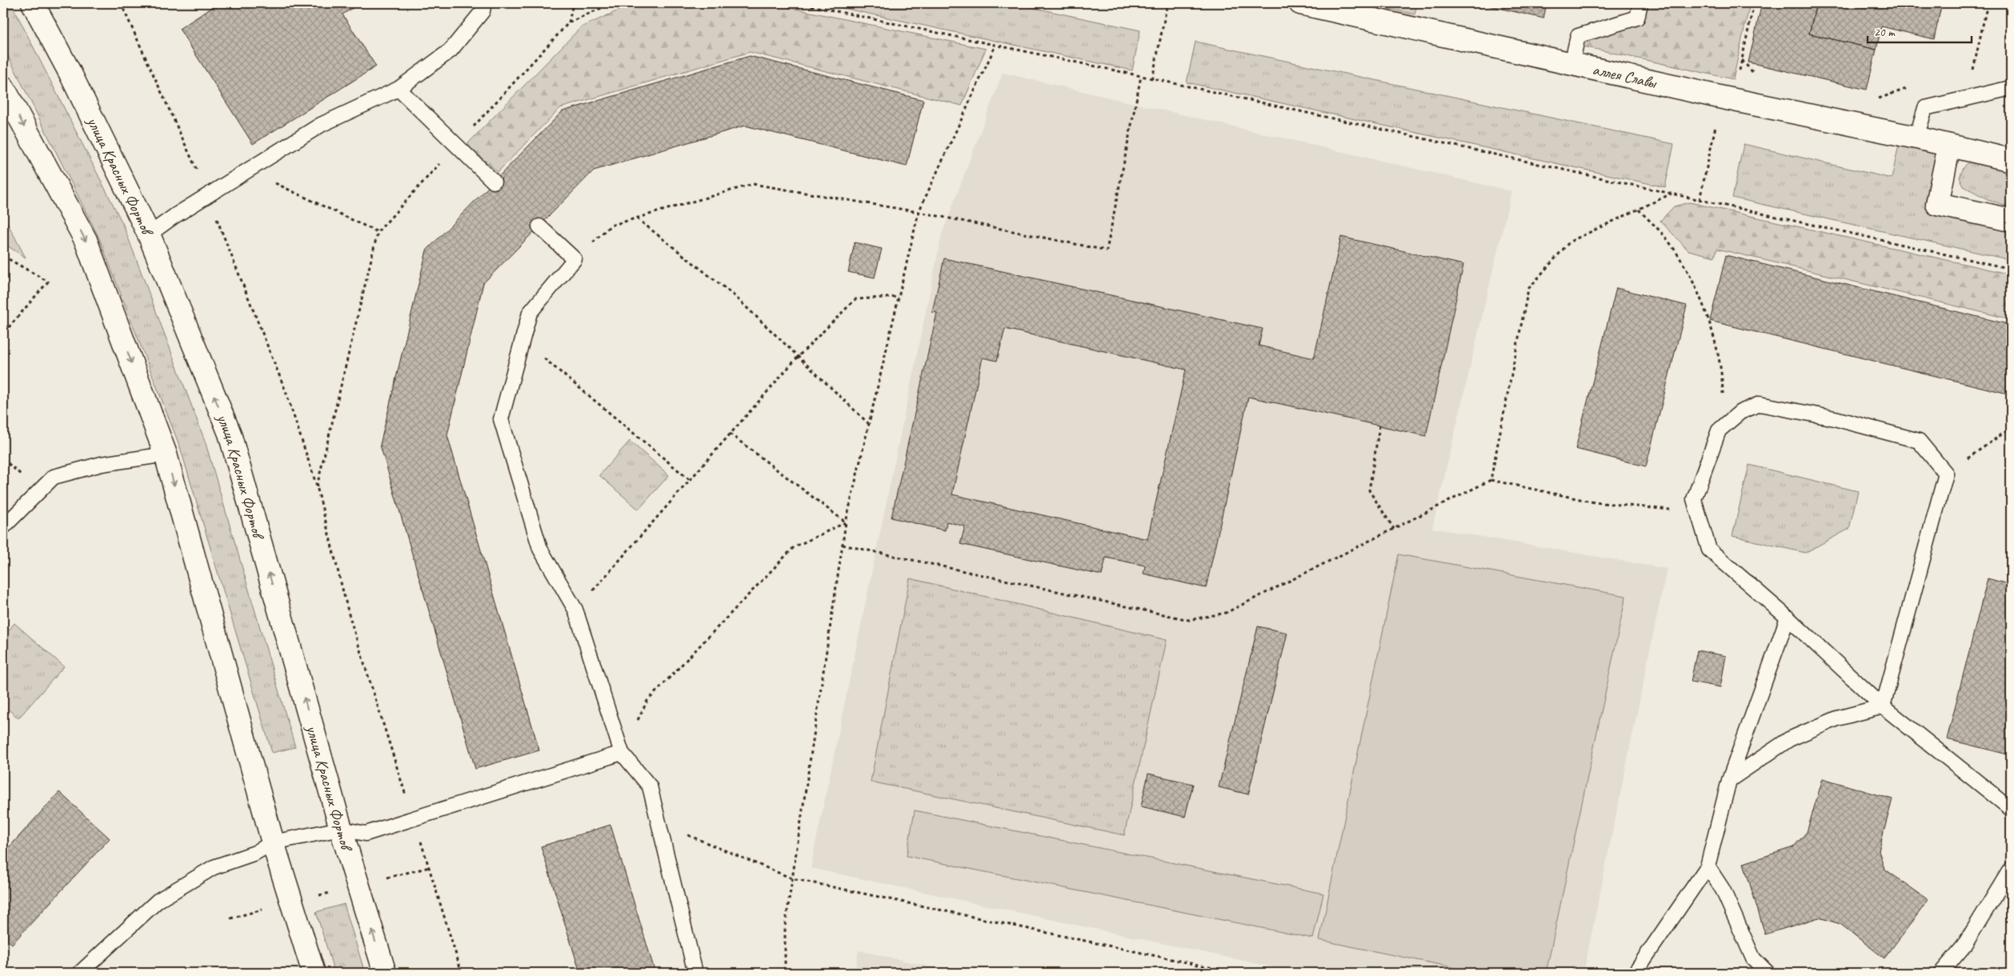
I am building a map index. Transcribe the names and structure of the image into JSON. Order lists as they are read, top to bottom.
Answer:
{
  "streets": {
    "street": ["аллея Славы", "улица Красных Фортов"]
  },
  "scale_bar": "20 m"
}
